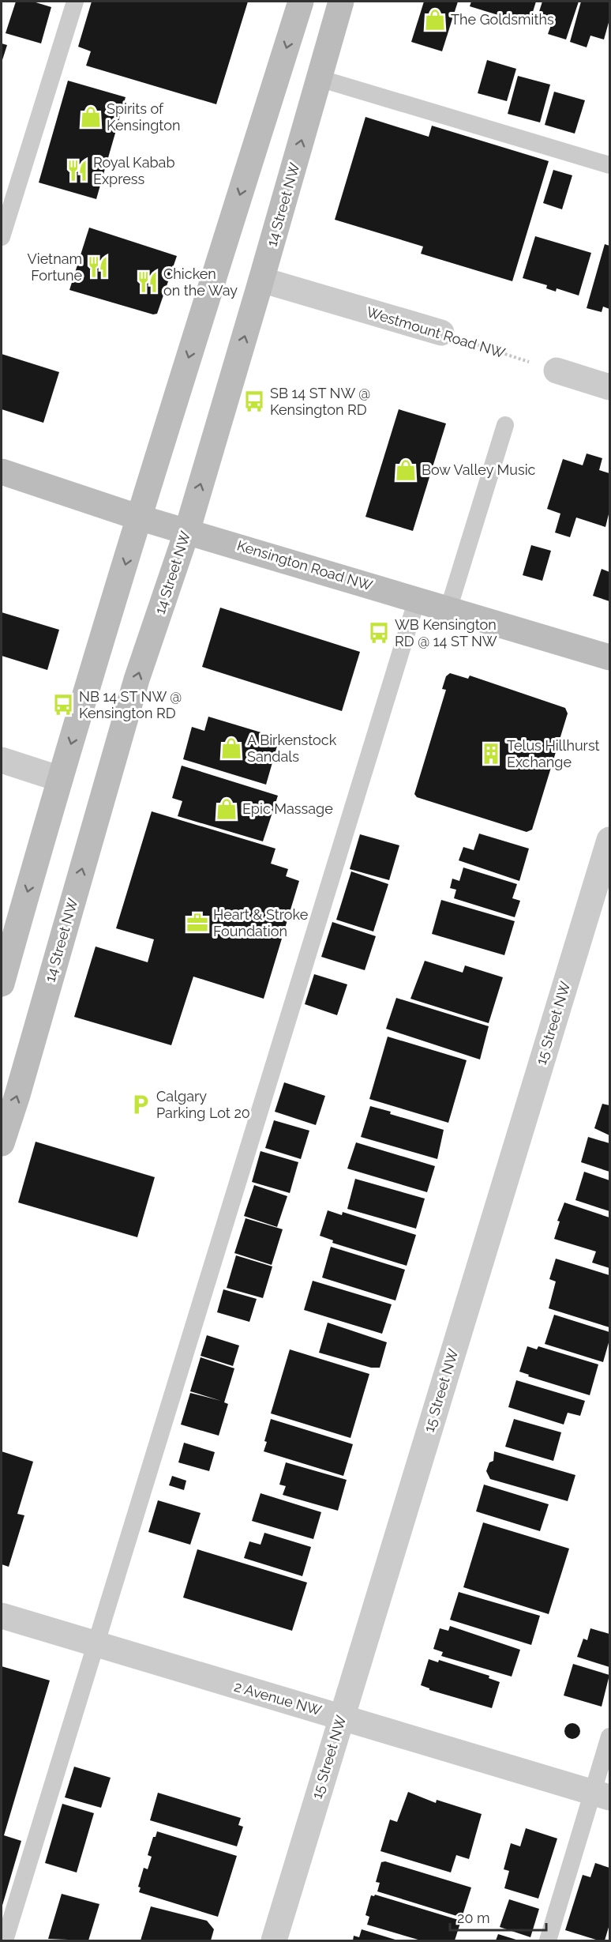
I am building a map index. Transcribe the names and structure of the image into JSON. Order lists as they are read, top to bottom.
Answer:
{
  "streets": {
    "main road": ["14 Street NW", "Kensington Road NW"],
    "street": ["Westmount Road NW", "15 Street NW", "2 Avenue NW"]
  },
  "crossings": [
    ["14 Street NW", "Westmount Road NW"],
    ["14 Street NW", "Kensington Road NW"],
    ["15 Street NW", "2 Avenue NW"]
  ],
  "places": {
    "shop": [
      "The Goldsmiths",
      "Spirits of Kensington",
      "Bow Valley Music",
      "A Birkenstock Sandals",
      "Epic Massage"
    ],
    "restaurant": ["Royal Kabab Express", "Vietnam Fortune", "Chicken on the Way"],
    "bus stop": ["SB 14 ST NW @ Kensington RD", "WB Kensington RD @ 14 ST NW", "NB 14 ST NW @ Kensington RD"],
    "building": ["Telus Hillhurst Exchange"],
    "office": ["Heart & Stroke Foundation"],
    "parking": ["Calgary Parking Lot 20"]
  },
  "scale_bar": "20 m"
}
